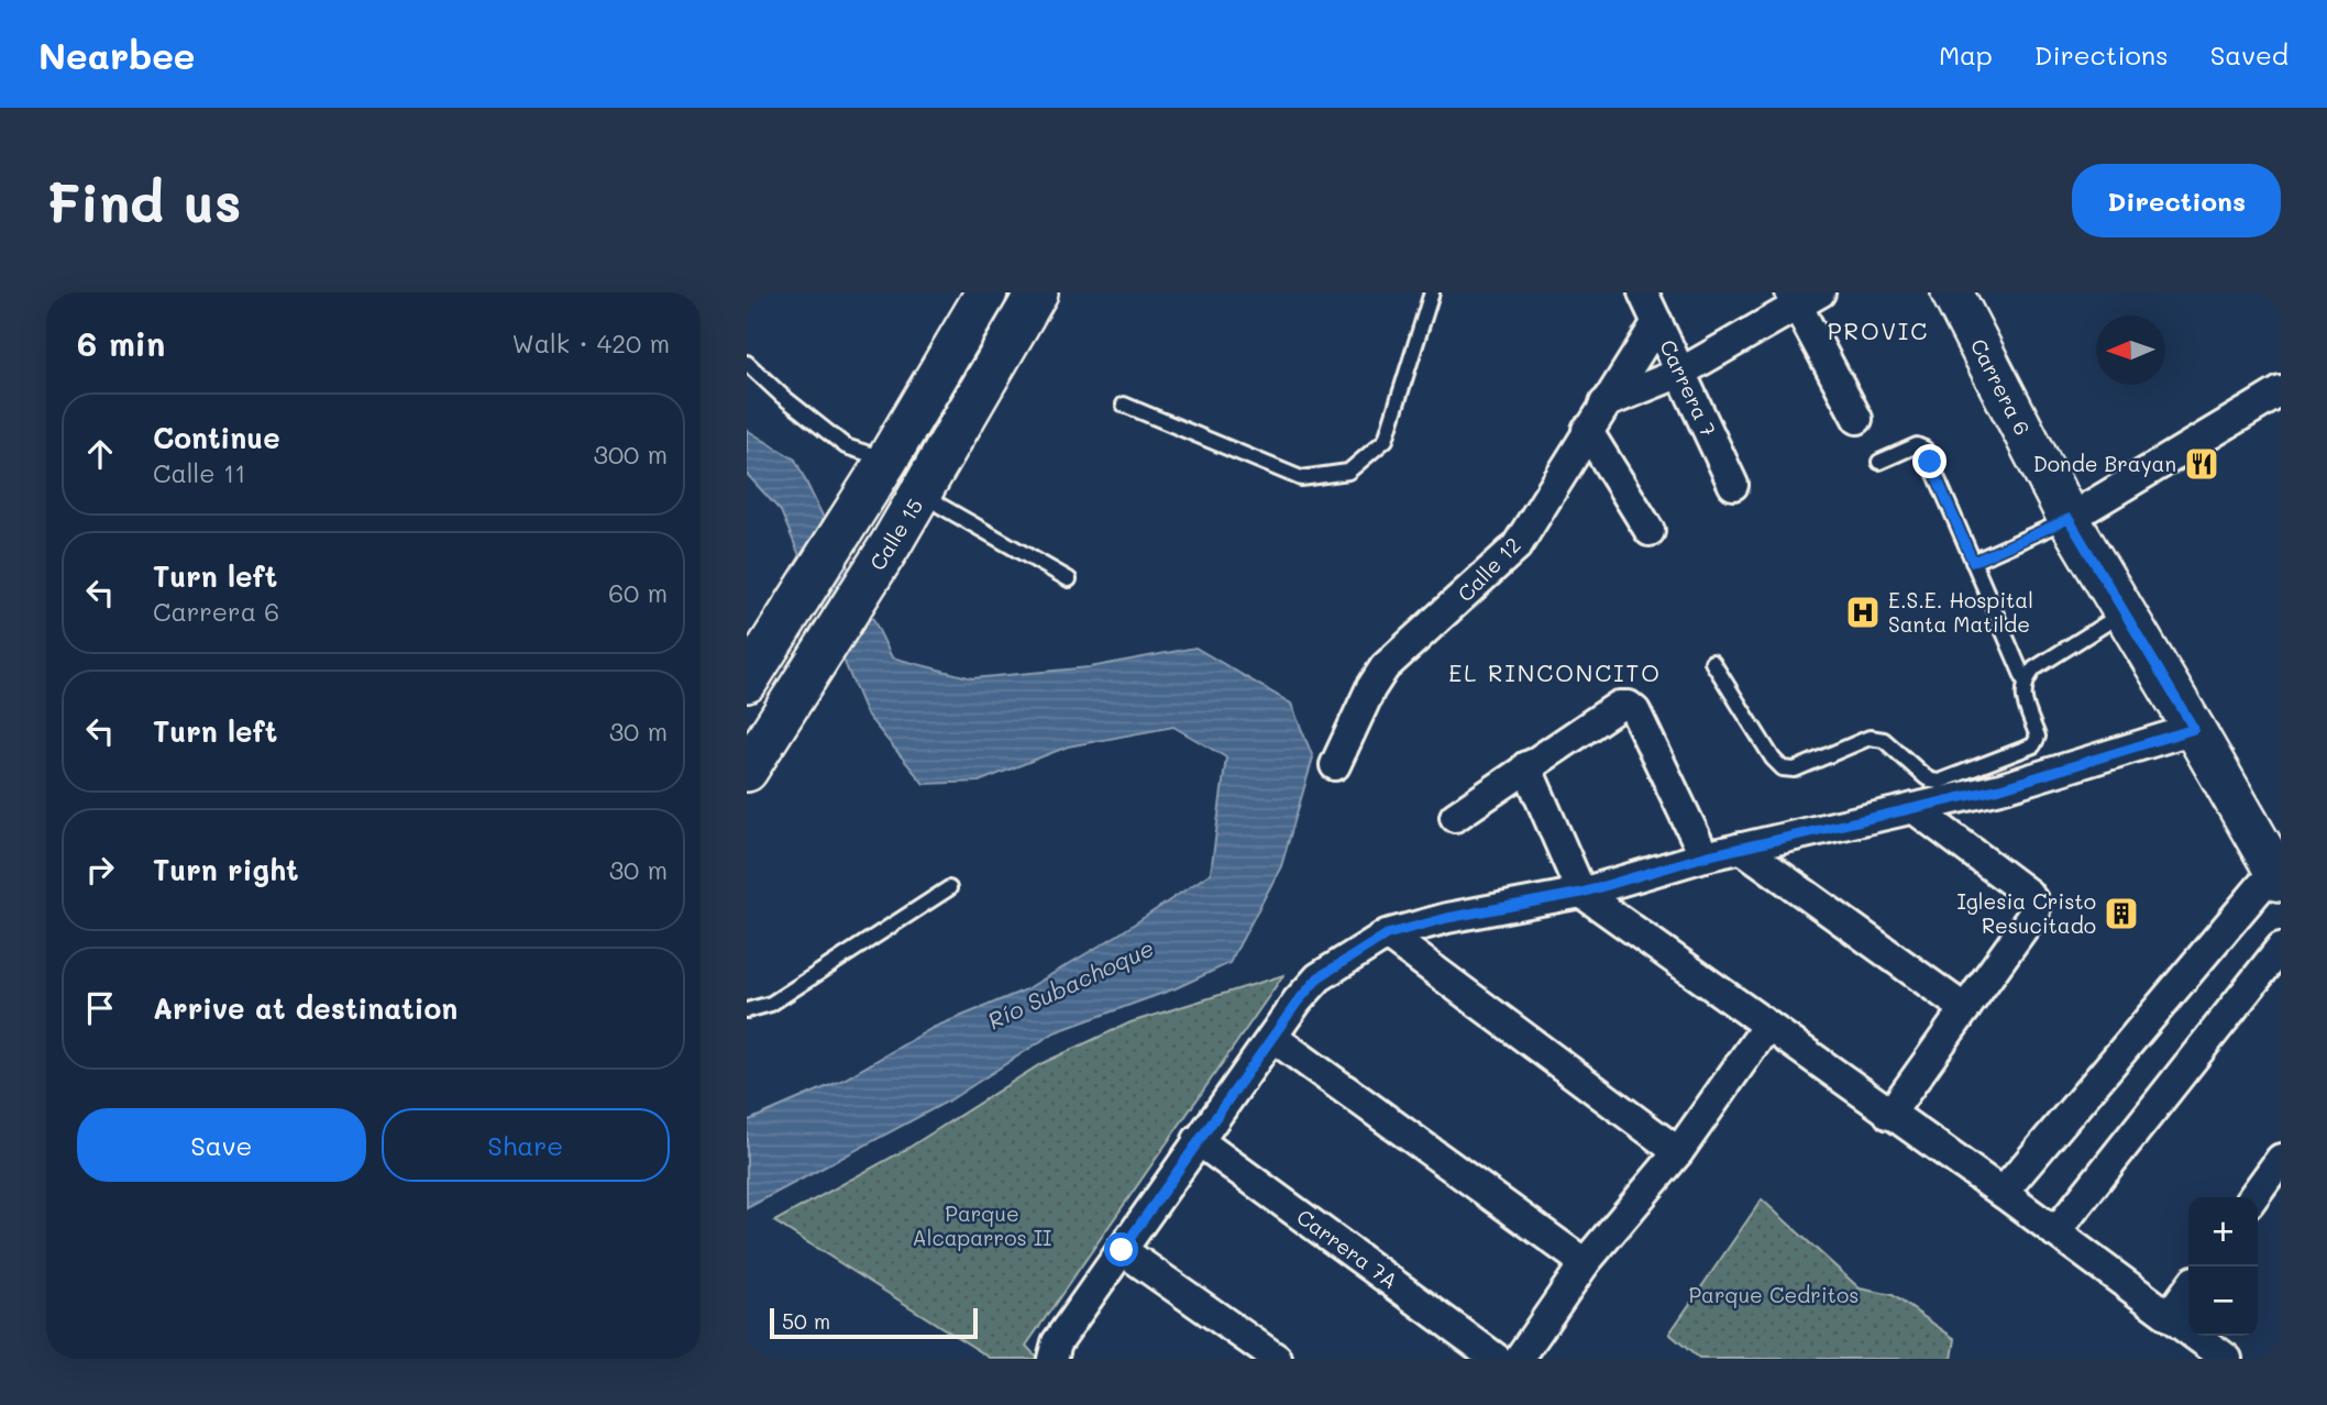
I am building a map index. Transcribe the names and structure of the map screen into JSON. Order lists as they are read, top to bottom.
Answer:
{
  "streets": {
    "street": [
      "Carrera 6",
      "Carrera 7",
      "Calle 15",
      "Calle 12",
      "Carrera 7A"
    ]
  },
  "crossings": [
    ["Carrera 7", "Calle 12"]
  ],
  "districts": ["PROVIC", "EL RINCONCITO"],
  "water": ["Río Subachoque"],
  "parks": ["Parque Alcaparros II", "Parque Cedritos"],
  "places": {
    "restaurant": ["Donde Brayan"],
    "hospital": ["E.S.E. Hospital Santa Matilde"],
    "building": ["Iglesia Cristo Resucitado"]
  },
  "scale_bar": "50 m",
  "north": "left",
  "page": {
    "header": "Nearbee",
    "nav": ["Map", "Directions", "Saved"],
    "buttons": [
      "Directions",
      ["Save", "Share"]
    ],
    "title": "Find us",
    "heading": ["6 min", "Walk · 420 m"],
    "list": [
      ["Continue", "Calle 11", "300 m"],
      ["Turn left", "Carrera 6", "60 m"],
      ["Turn left", "30 m"],
      ["Turn right", "30 m"],
      "Arrive at destination"
    ],
    "map_buttons": ["+", "−"],
    "scale": "50 m"
  }
}
